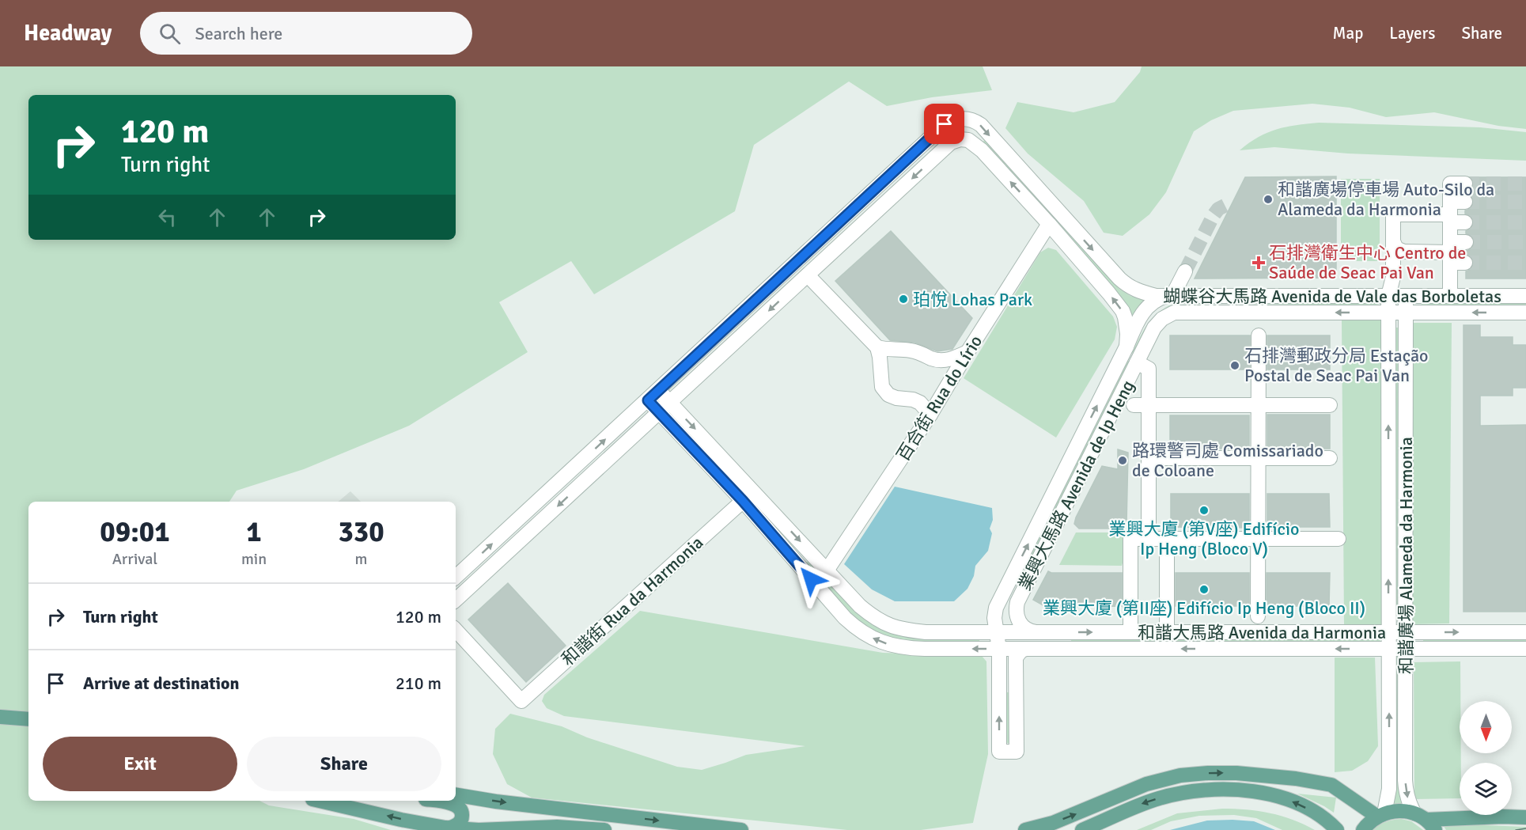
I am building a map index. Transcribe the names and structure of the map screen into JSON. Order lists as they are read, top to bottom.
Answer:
{
  "streets": {
    "street": [
      "蝴蝶谷大馬路 Avenida de Vale das Borboletas",
      "百合街 Rua do Lírio",
      "業興大馬路 Avenida de Ip Heng",
      "和諧廣場 Alameda da Harmonia",
      "和諧街 Rua da Harmonia",
      "和諧大馬路 Avenida da Harmonia"
    ]
  },
  "crossings": [
    ["蝴蝶谷大馬路 Avenida de Vale das Borboletas", "業興大馬路 Avenida de Ip Heng"],
    ["蝴蝶谷大馬路 Avenida de Vale das Borboletas", "和諧廣場 Alameda da Harmonia"],
    ["蝴蝶谷大馬路 Avenida de Vale das Borboletas", "和諧大馬路 Avenida da Harmonia"],
    ["百合街 Rua do Lírio", "和諧大馬路 Avenida da Harmonia"],
    ["業興大馬路 Avenida de Ip Heng", "和諧大馬路 Avenida da Harmonia"],
    ["和諧廣場 Alameda da Harmonia", "和諧大馬路 Avenida da Harmonia"],
    ["和諧街 Rua da Harmonia", "和諧大馬路 Avenida da Harmonia"]
  ],
  "places": {
    "other": [
      "和諧廣場停車場 Auto-Silo da Alameda da Harmonia",
      "珀悅 Lohas Park",
      "石排灣郵政分局 Estação Postal de Seac Pai Van",
      "路環警司處 Comissariado de Coloane",
      "業興大廈 (第V座) Edifício Ip Heng (Bloco V)",
      "業興大廈 (第II座) Edifício Ip Heng (Bloco II)"
    ],
    "health": ["石排灣衛生中心 Centro de Saúde de Seac Pai Van"]
  },
  "north": "bottom",
  "page": {
    "header": "Headway",
    "search": "Search here",
    "nav": ["Map", "Layers", "Share"],
    "turn": ["120 m", "Turn right"],
    "eta": [
      "09:01",
      "Arrival",
      "1",
      "min",
      "330",
      "m"
    ],
    "list": [
      {
        "name": "Turn right",
        "value": "120 m"
      },
      {
        "name": "Arrive at destination",
        "value": "210 m"
      }
    ],
    "buttons": ["Exit", "Share"]
  }
}
